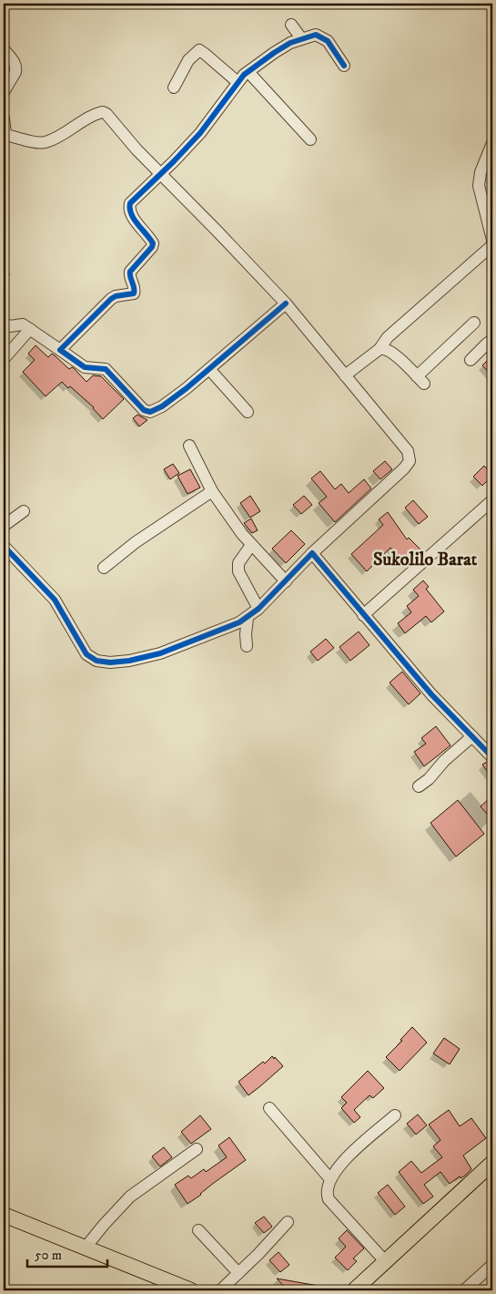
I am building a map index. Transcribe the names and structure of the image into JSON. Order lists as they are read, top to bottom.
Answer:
{
  "districts": ["Sukolilo Barat"],
  "scale_bar": "50 m"
}
